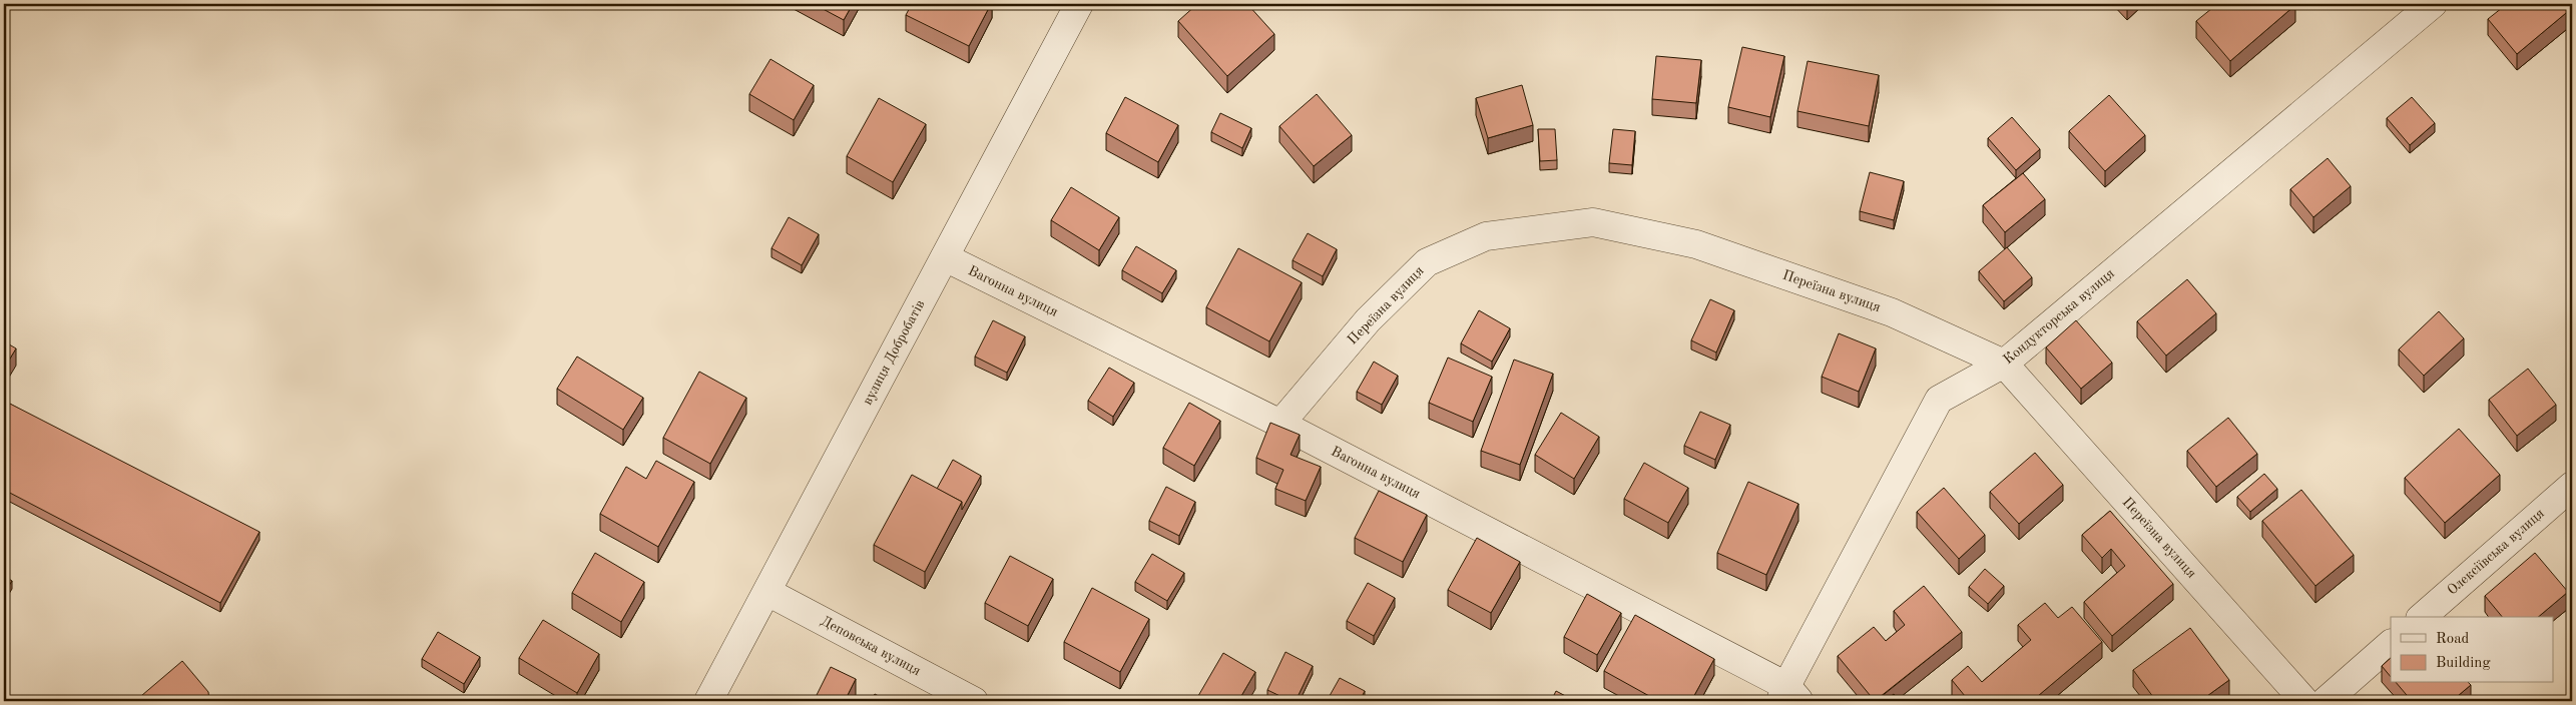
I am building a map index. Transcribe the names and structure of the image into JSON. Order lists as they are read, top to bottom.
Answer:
{
  "streets": {
    "street": [
      "Вагонна вулиця",
      "Переїзна вулиця",
      "Кондукторська вулиця",
      "вулиця Добробатів",
      "Олексіївська вулиця",
      "Деповська вулиця"
    ]
  },
  "crossings": [
    ["Вагонна вулиця", "Переїзна вулиця"],
    ["Вагонна вулиця", "Кондукторська вулиця"],
    ["Вагонна вулиця", "вулиця Добробатів"],
    ["Переїзна вулиця", "Кондукторська вулиця"],
    ["вулиця Добробатів", "Деповська вулиця"]
  ],
  "legend": ["Road", "Building"]
}
